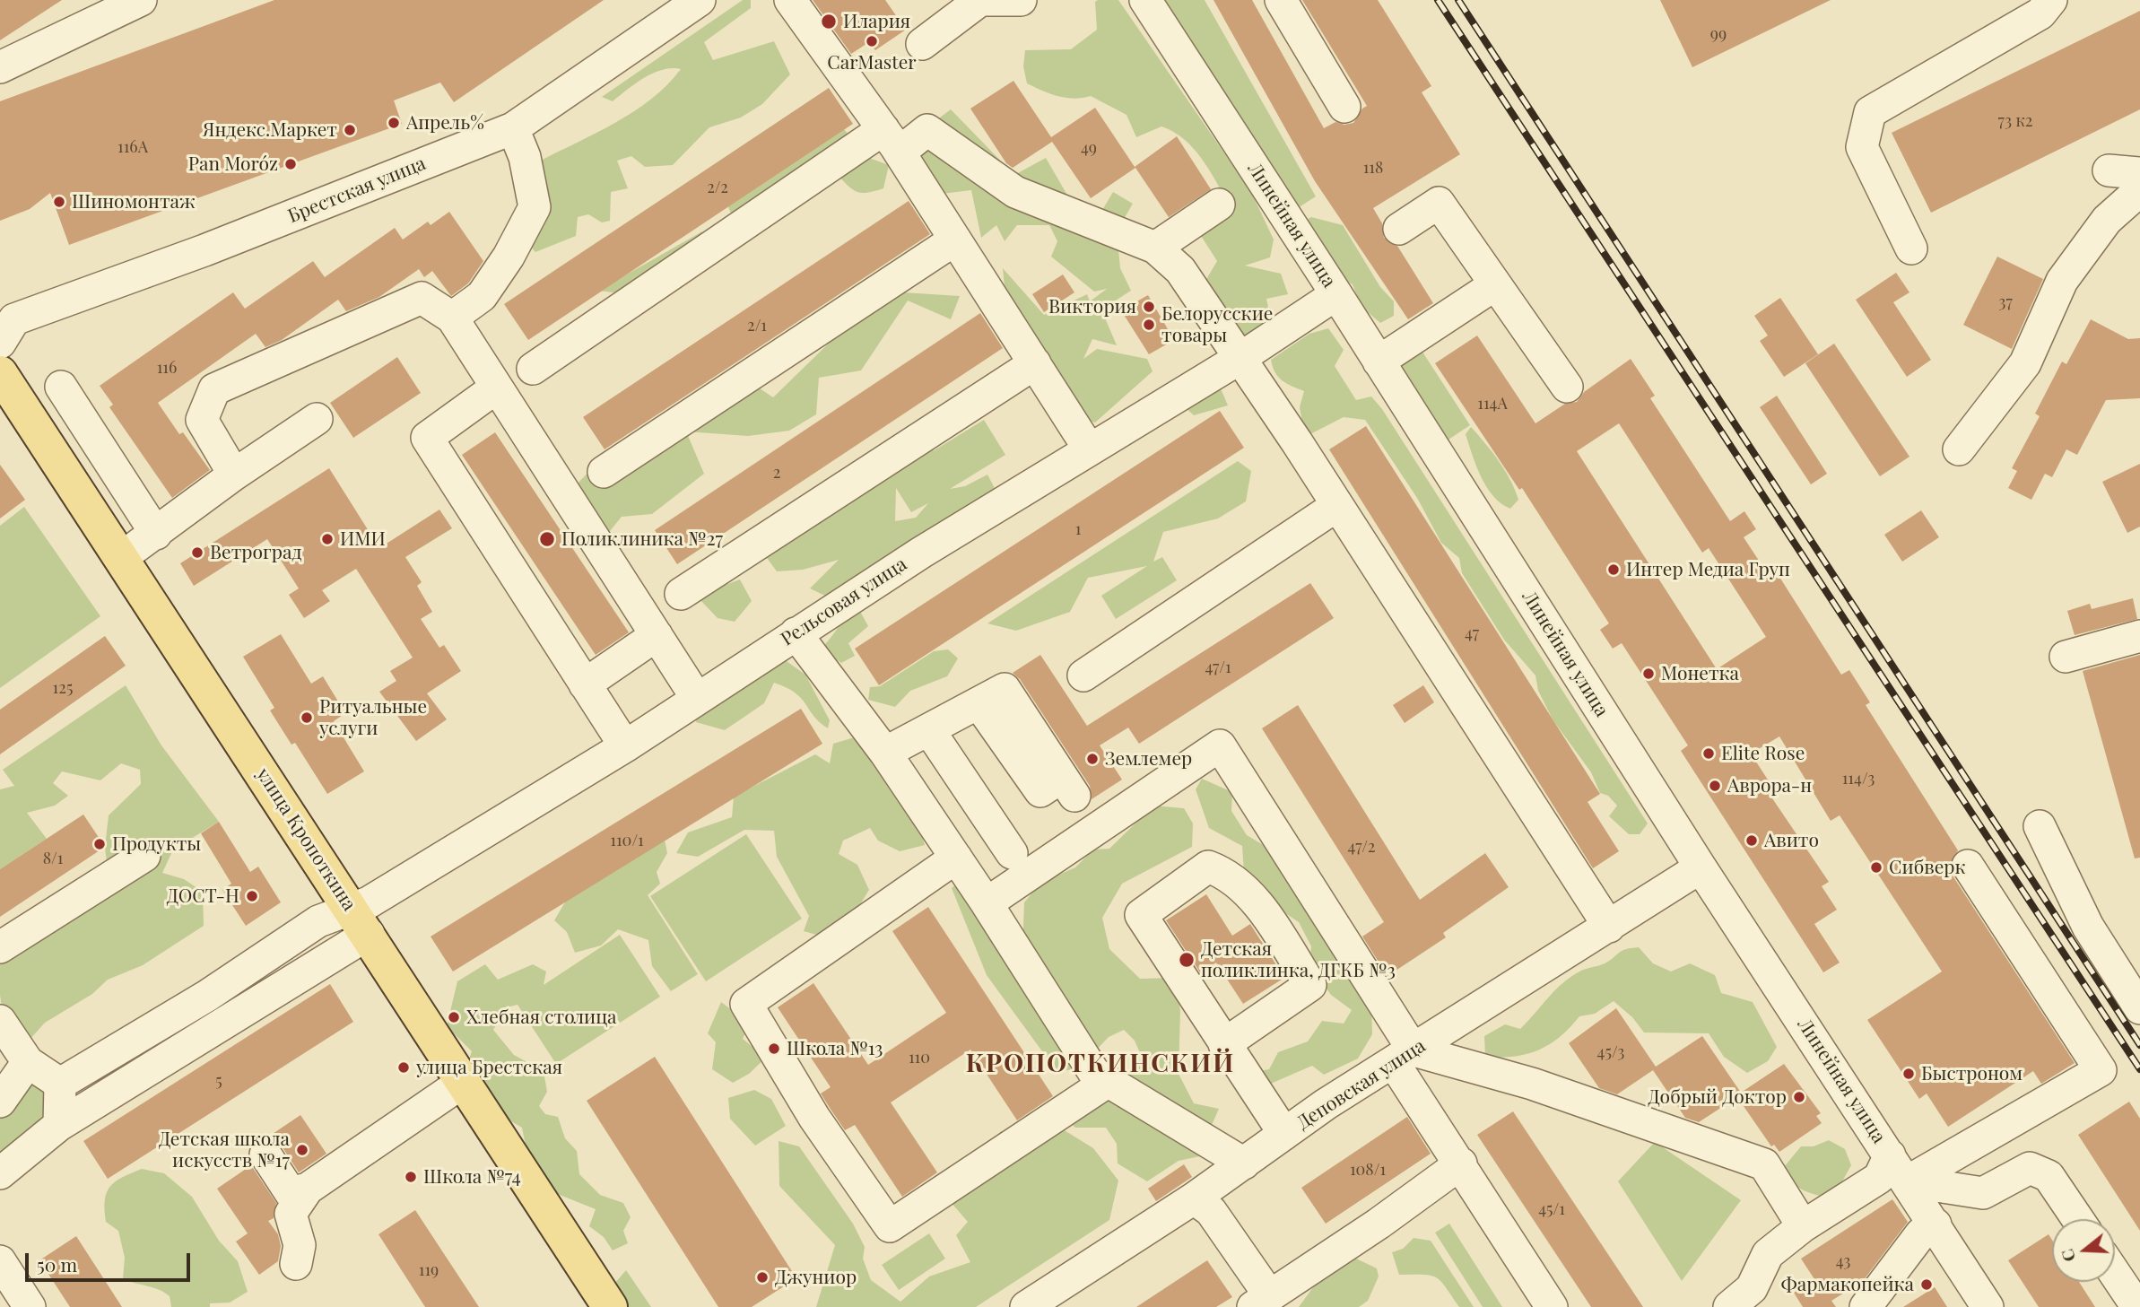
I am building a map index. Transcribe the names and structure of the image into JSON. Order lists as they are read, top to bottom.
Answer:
{
  "streets": {
    "main road": ["улица Кропоткина"],
    "street": [
      "Брестская улица",
      "Линейная улица",
      "Рельсовая улица",
      "Деповская улица"
    ]
  },
  "crossings": [
    ["Линейная улица", "Рельсовая улица"],
    ["Линейная улица", "Деповская улица"],
    ["Рельсовая улица", "улица Кропоткина"]
  ],
  "districts": ["КРОПОТКИНСКИЙ"],
  "places": [
    "Илария",
    "CarMaster",
    "Апрель%",
    "Яндекс.Маркет",
    "Pan Moróz",
    "Шиномонтаж",
    "Виктория",
    "Белорусские товары",
    "ИМИ",
    "Поликлиника №27",
    "Ветроград",
    "Интер Медиа Груп",
    "Монетка",
    "Ритуальные услуги",
    "Elite Rose",
    "Землемер",
    "Аврора-н",
    "Авито",
    "Продукты",
    "Сибверк",
    "ДОСТ-Н",
    "Детская поликлинка, ДГКБ №3",
    "Хлебная столица",
    "Школа №13",
    "улица Брестская",
    "Быстроном",
    "Добрый Доктор",
    "Детская школа искусств №17",
    "Школа №74",
    "Джуниор",
    "Фармакопейка"
  ],
  "house_numbers": [
    "99",
    "73 к2",
    "116А",
    "49",
    "118",
    "2/2",
    "37",
    "2/1",
    "116",
    "114А",
    "2",
    "1",
    "47",
    "47/1",
    "125",
    "114/3",
    "110/1",
    "47/2",
    "8/1",
    "45/3",
    "110",
    "5",
    "108/1",
    "45/1",
    "43",
    "119"
  ],
  "scale_bar": "50 m",
  "north": "left"
}
